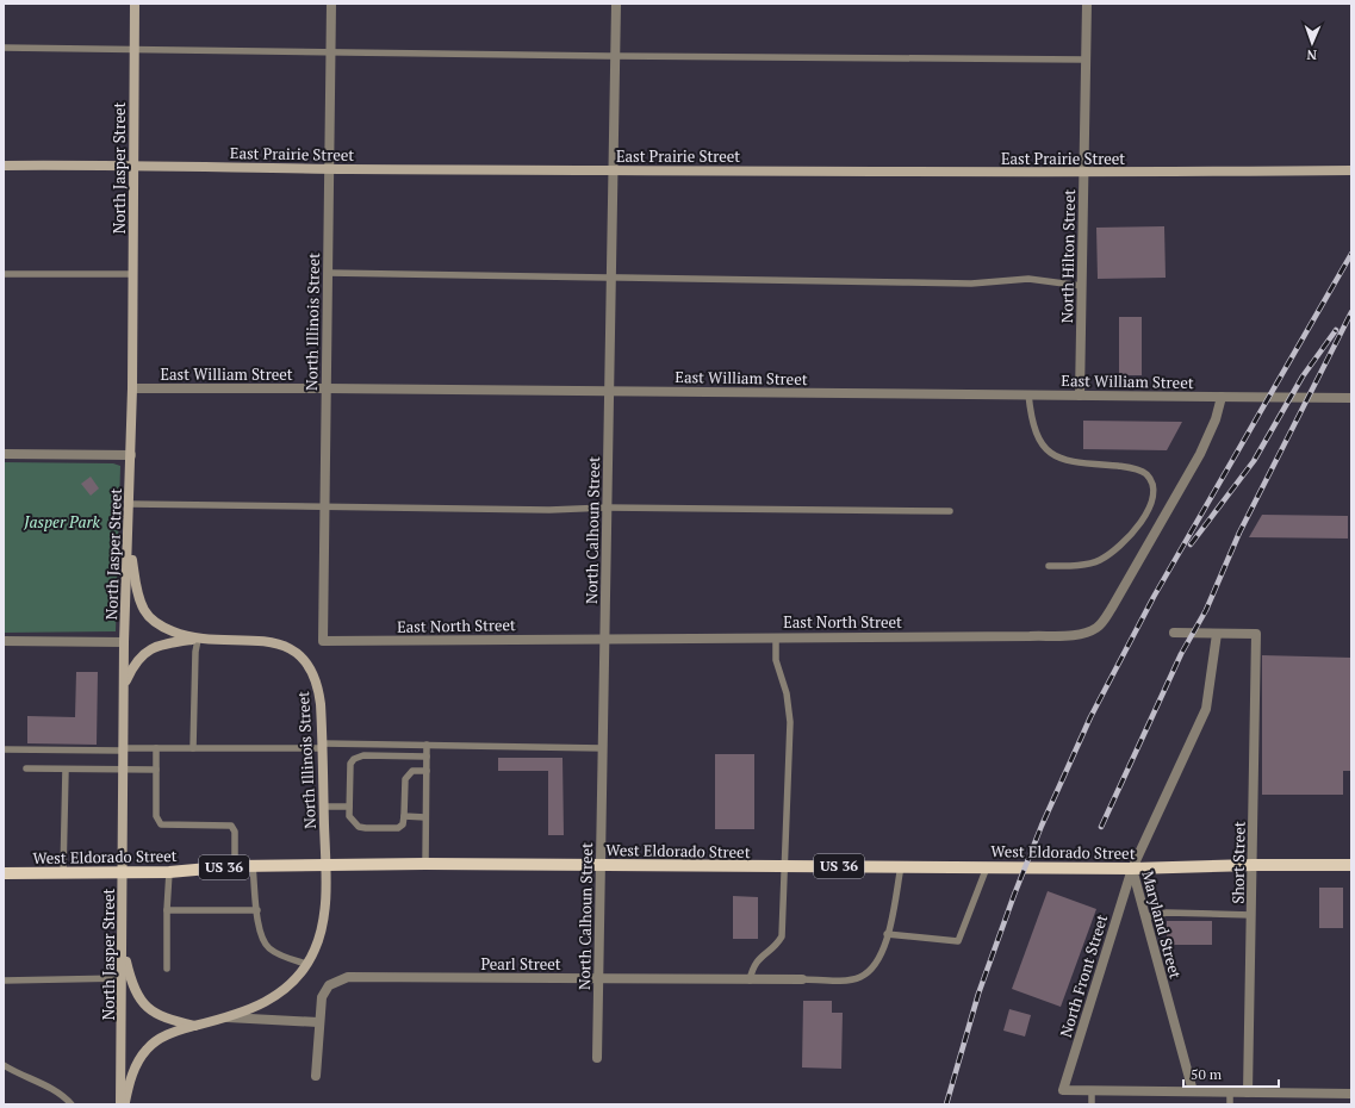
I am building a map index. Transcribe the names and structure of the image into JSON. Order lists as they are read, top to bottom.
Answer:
{
  "streets": {
    "main road": ["West Eldorado Street", "US 36"],
    "street": [
      "East Prairie Street",
      "North Jasper Street",
      "North Hilton Street",
      "North Illinois Street",
      "East William Street",
      "North Calhoun Street",
      "East North Street",
      "Short Street",
      "Maryland Street",
      "Pearl Street",
      "North Front Street"
    ]
  },
  "crossings": [
    ["East Prairie Street", "North Jasper Street"],
    ["East Prairie Street", "North Hilton Street"],
    ["East Prairie Street", "North Illinois Street"],
    ["East Prairie Street", "North Calhoun Street"],
    ["North Jasper Street", "North Illinois Street"],
    ["North Jasper Street", "East William Street"],
    ["North Jasper Street", "West Eldorado Street"],
    ["North Hilton Street", "East William Street"],
    ["North Illinois Street", "East William Street"],
    ["North Illinois Street", "East North Street"],
    ["North Illinois Street", "West Eldorado Street"],
    ["East William Street", "North Calhoun Street"],
    ["East William Street", "East North Street"],
    ["North Calhoun Street", "East North Street"],
    ["North Calhoun Street", "West Eldorado Street"],
    ["North Calhoun Street", "Pearl Street"],
    ["West Eldorado Street", "Short Street"],
    ["West Eldorado Street", "Maryland Street"],
    ["West Eldorado Street", "North Front Street"],
    ["Short Street", "Maryland Street"],
    ["Maryland Street", "North Front Street"]
  ],
  "parks": ["Jasper Park"],
  "scale_bar": "50 m",
  "north": "bottom"
}
